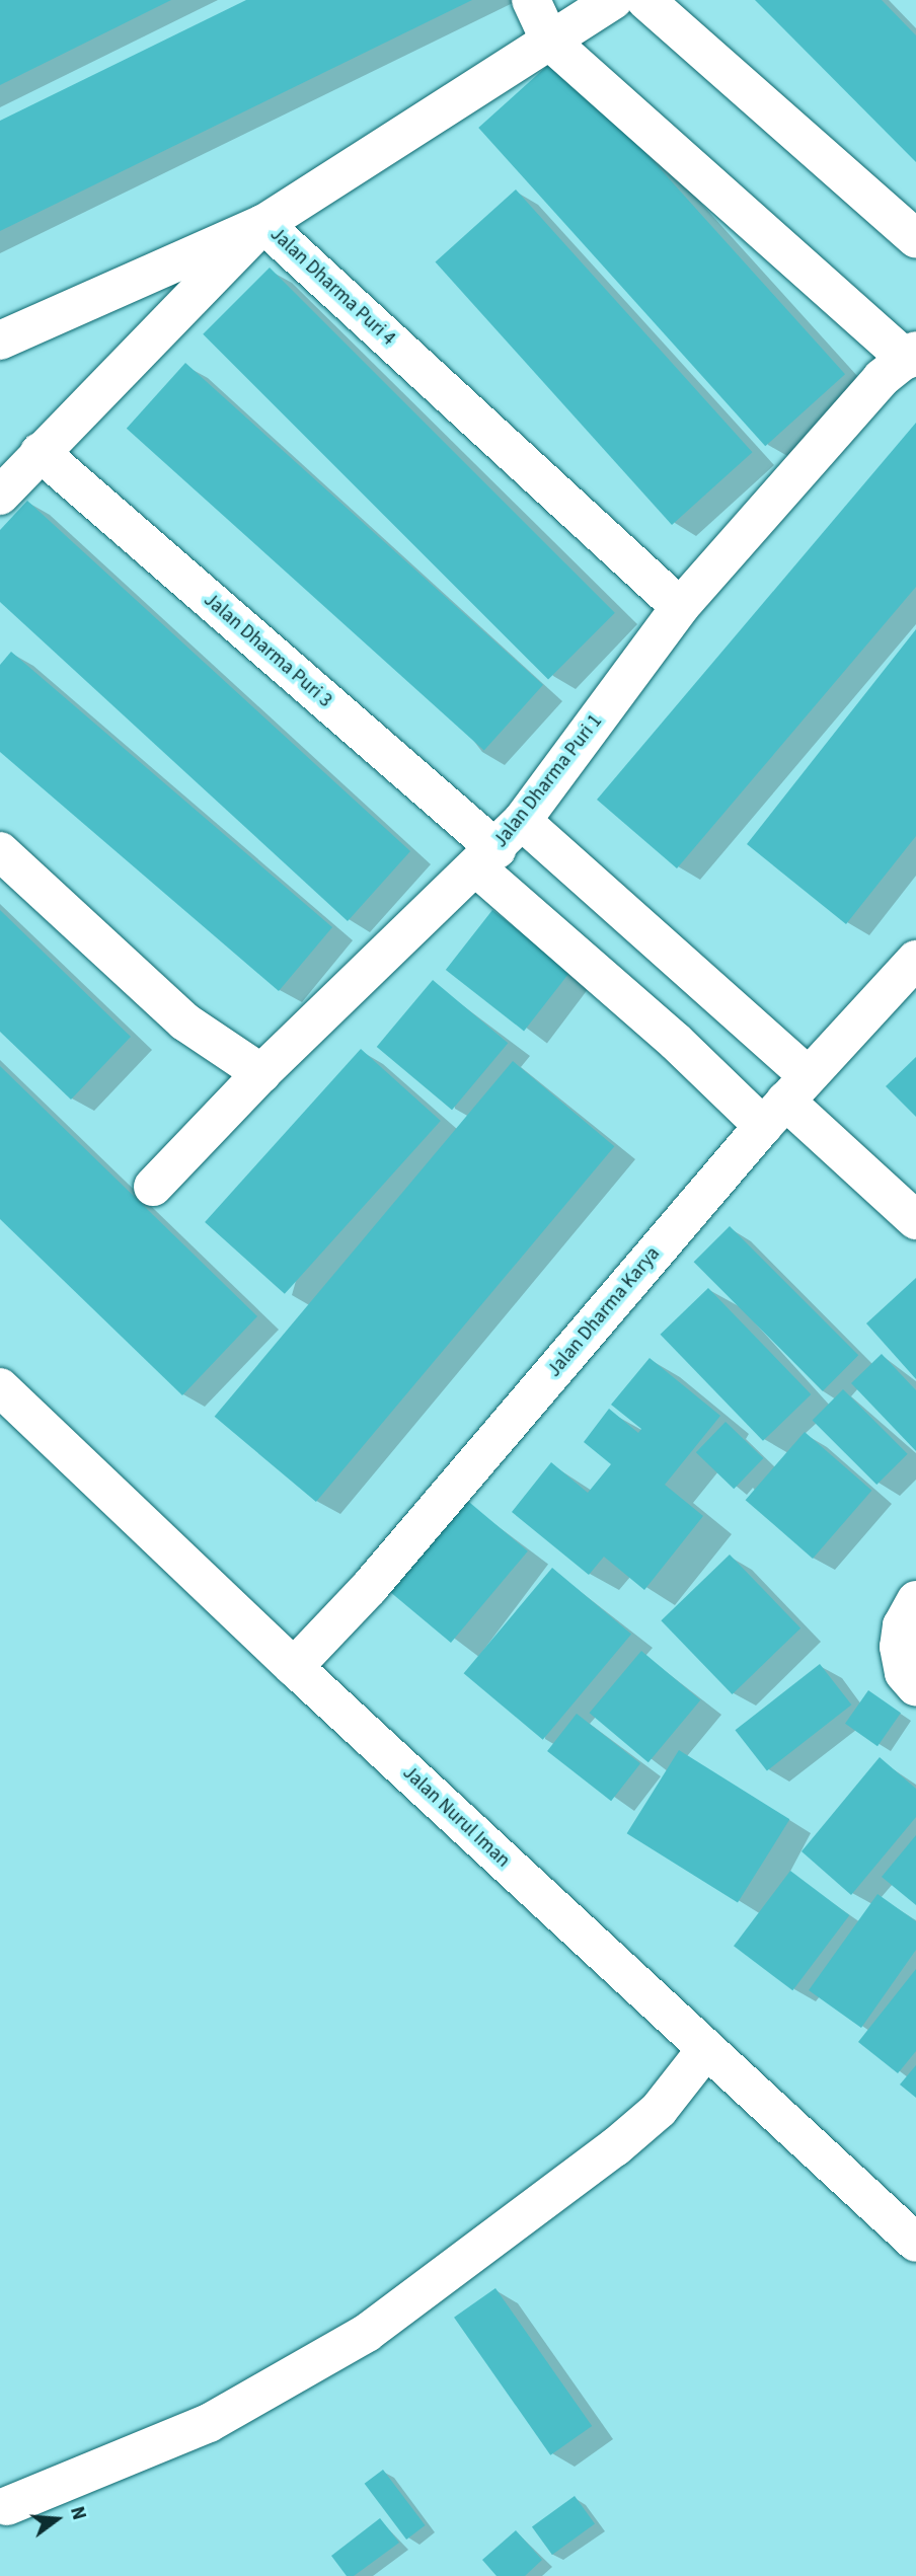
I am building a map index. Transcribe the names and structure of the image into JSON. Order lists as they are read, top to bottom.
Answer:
{
  "streets": {
    "street": [
      "Jalan Dharma Puri 4",
      "Jalan Dharma Puri 3",
      "Jalan Dharma Puri 1",
      "Jalan Dharma Karya",
      "Jalan Nurul Iman"
    ]
  },
  "crossings": [
    ["Jalan Dharma Puri 4", "Jalan Dharma Puri 3"],
    ["Jalan Dharma Puri 4", "Jalan Dharma Puri 1"],
    ["Jalan Dharma Puri 3", "Jalan Dharma Puri 1"],
    ["Jalan Dharma Puri 3", "Jalan Dharma Karya"],
    ["Jalan Dharma Karya", "Jalan Nurul Iman"]
  ],
  "north": "right"
}
